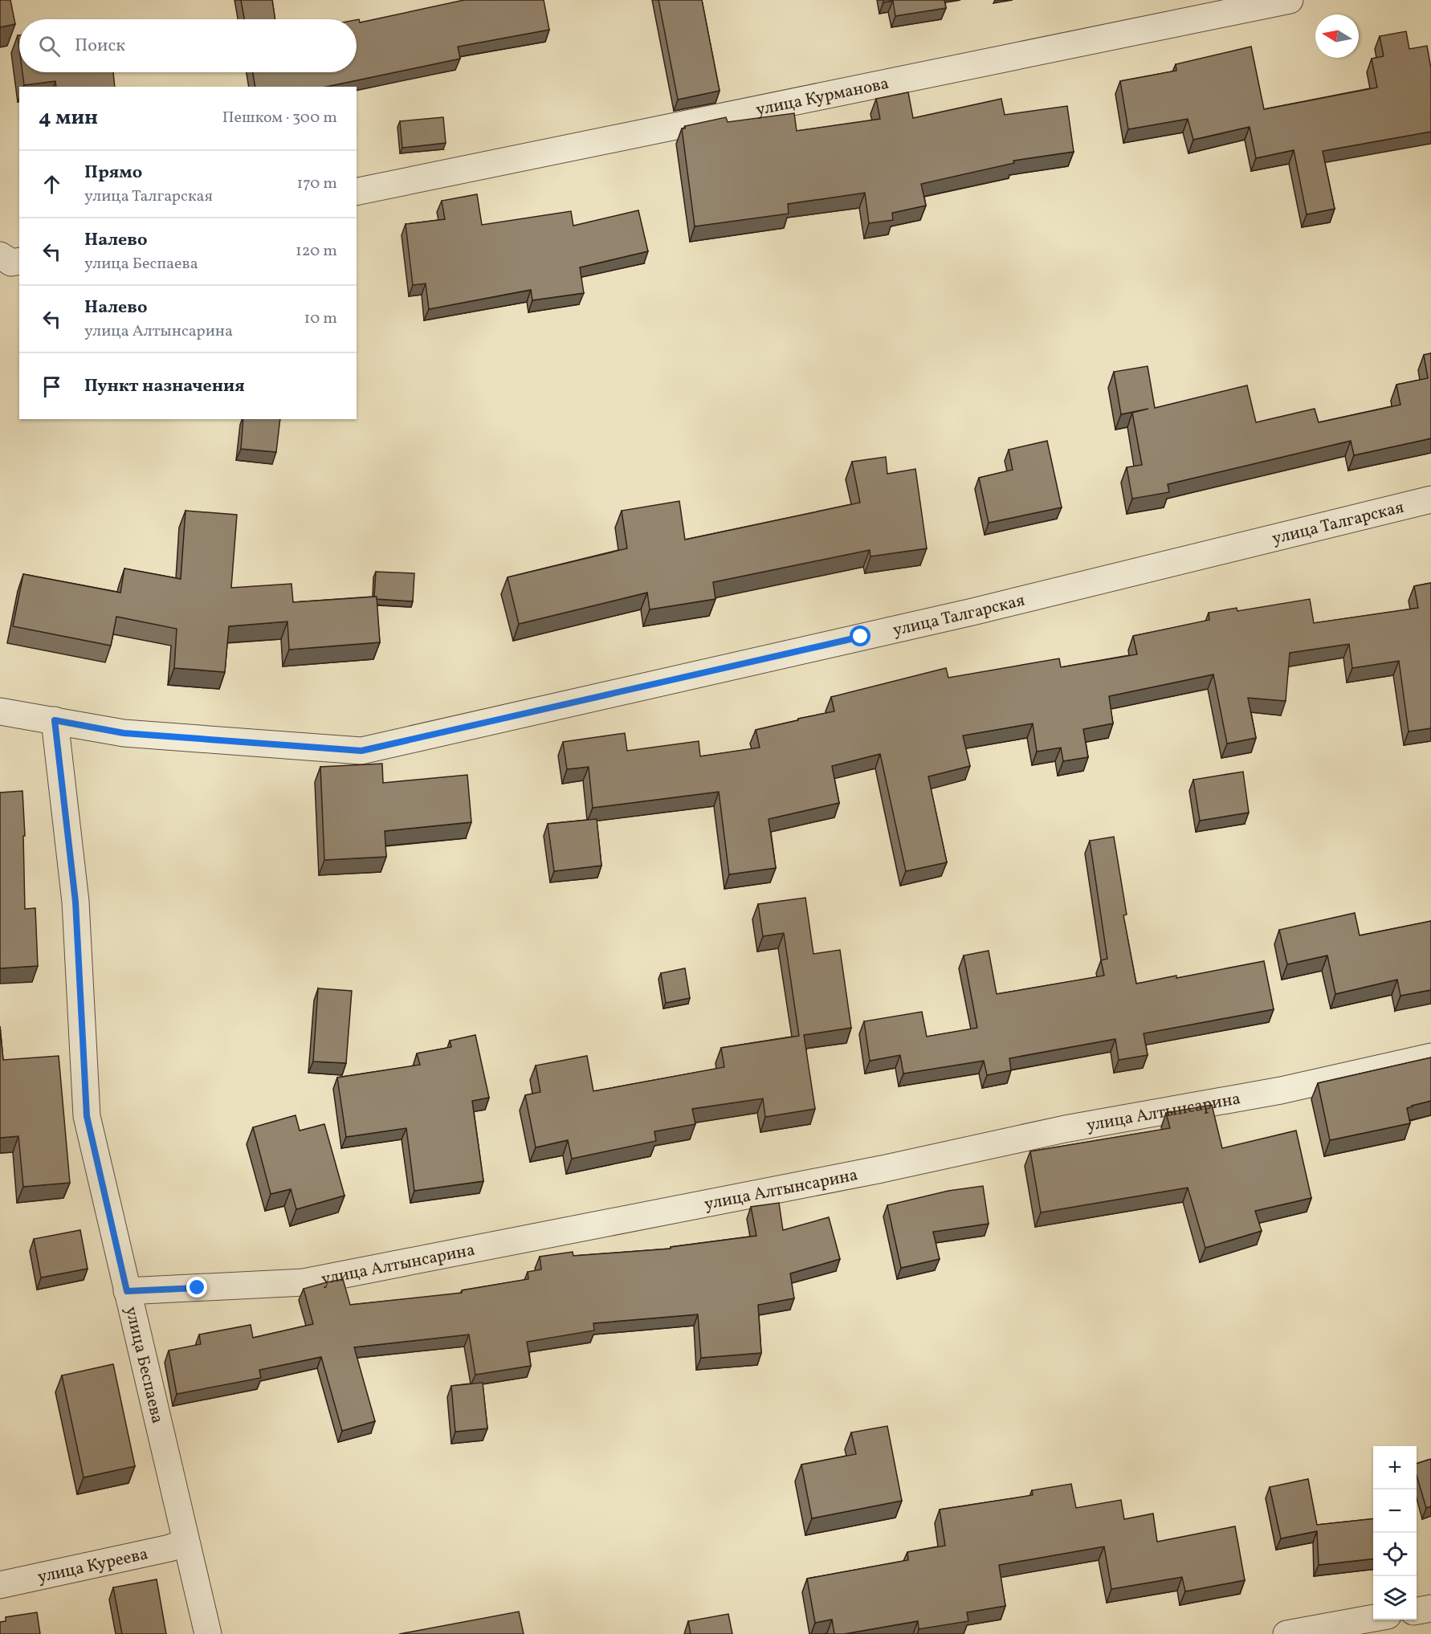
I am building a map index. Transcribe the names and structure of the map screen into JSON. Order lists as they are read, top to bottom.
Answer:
{
  "streets": {
    "street": [
      "улица Курманова",
      "улица Талгарская",
      "улица Алтынсарина",
      "улица Беспаева",
      "улица Куреева"
    ]
  },
  "crossings": [
    ["улица Талгарская", "улица Беспаева"],
    ["улица Алтынсарина", "улица Беспаева"],
    ["улица Беспаева", "улица Куреева"]
  ],
  "north": "left",
  "page": {
    "search": "Поиск",
    "heading": ["4 мин", "Пешком · 300 m"],
    "list": [
      ["Прямо", "улица Талгарская", "170 m"],
      ["Налево", "улица Беспаева", "120 m"],
      ["Налево", "улица Алтынсарина", "10 m"],
      "Пункт назначения"
    ],
    "map_buttons": ["+", "−"]
  }
}
